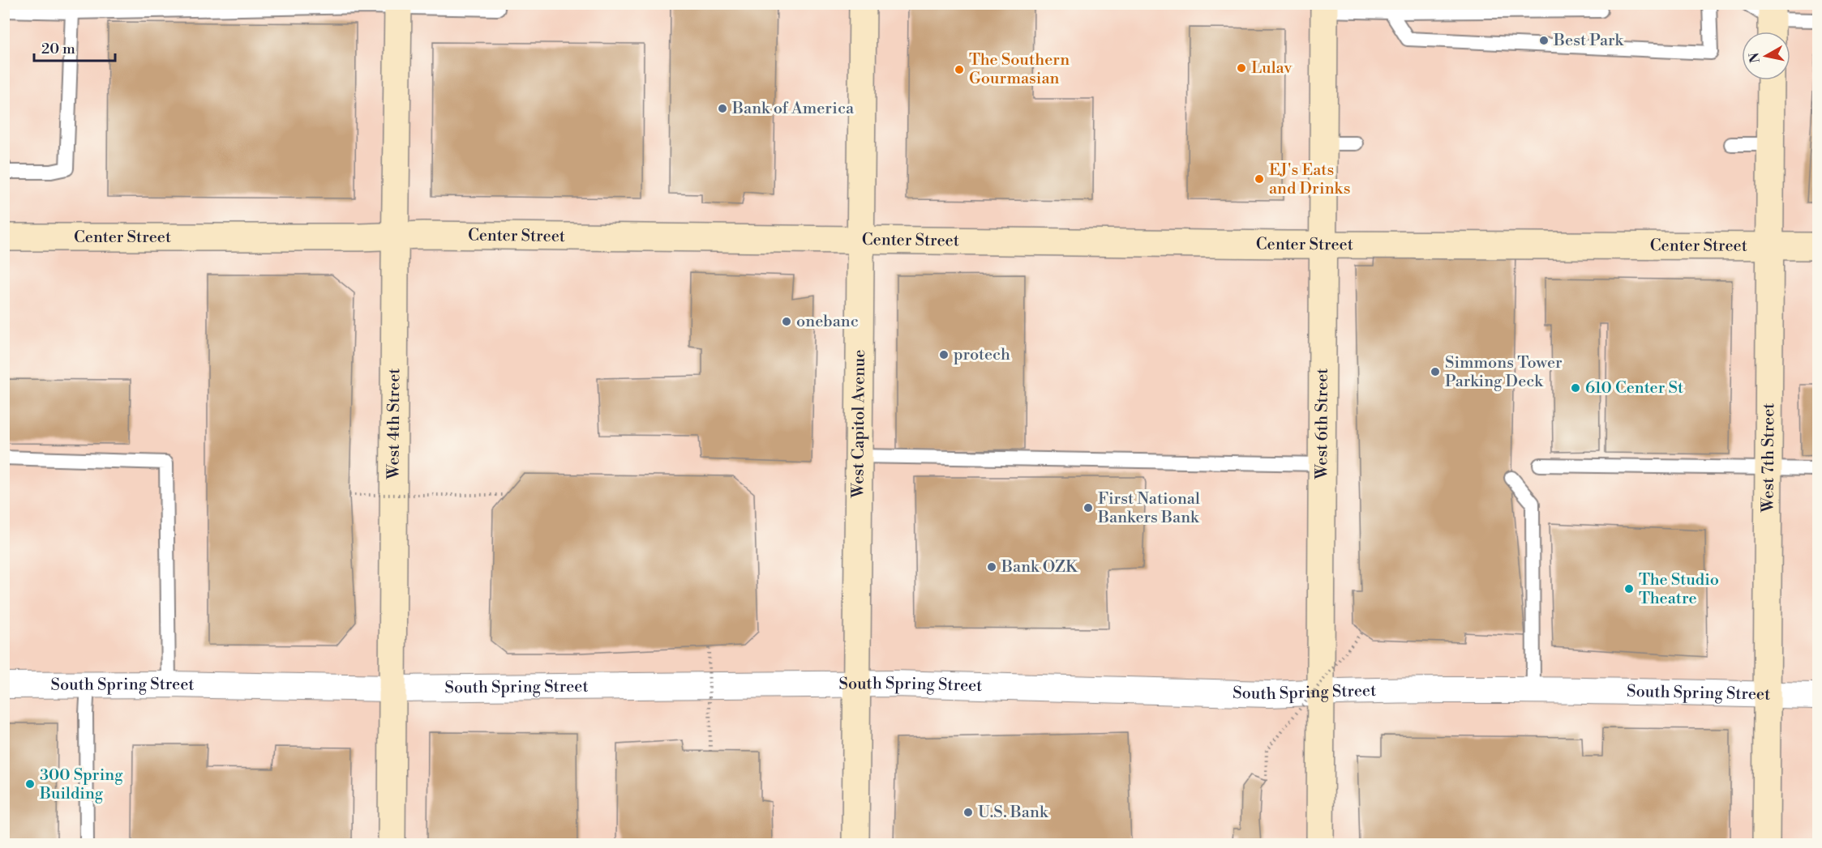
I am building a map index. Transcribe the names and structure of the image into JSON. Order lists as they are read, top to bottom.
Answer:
{
  "streets": {
    "street": [
      "Center Street",
      "West 4th Street",
      "West 6th Street",
      "West Capitol Avenue",
      "West 7th Street",
      "South Spring Street"
    ]
  },
  "crossings": [
    ["Center Street", "West 4th Street"],
    ["Center Street", "West 6th Street"],
    ["Center Street", "West Capitol Avenue"],
    ["Center Street", "West 7th Street"],
    ["West 4th Street", "South Spring Street"],
    ["West 6th Street", "South Spring Street"],
    ["West Capitol Avenue", "South Spring Street"],
    ["West 7th Street", "South Spring Street"]
  ],
  "places": [
    "Best Park",
    "Lulav",
    "The Southern Gourmasian",
    "Bank of America",
    "EJ's Eats and Drinks",
    "onebanc",
    "protech",
    "Simmons Tower Parking Deck",
    "610 Center St",
    "First National Bankers Bank",
    "Bank OZK",
    "The Studio Theatre",
    "300 Spring Building",
    "U.S. Bank"
  ],
  "scale_bar": "20 m",
  "north": "left"
}
